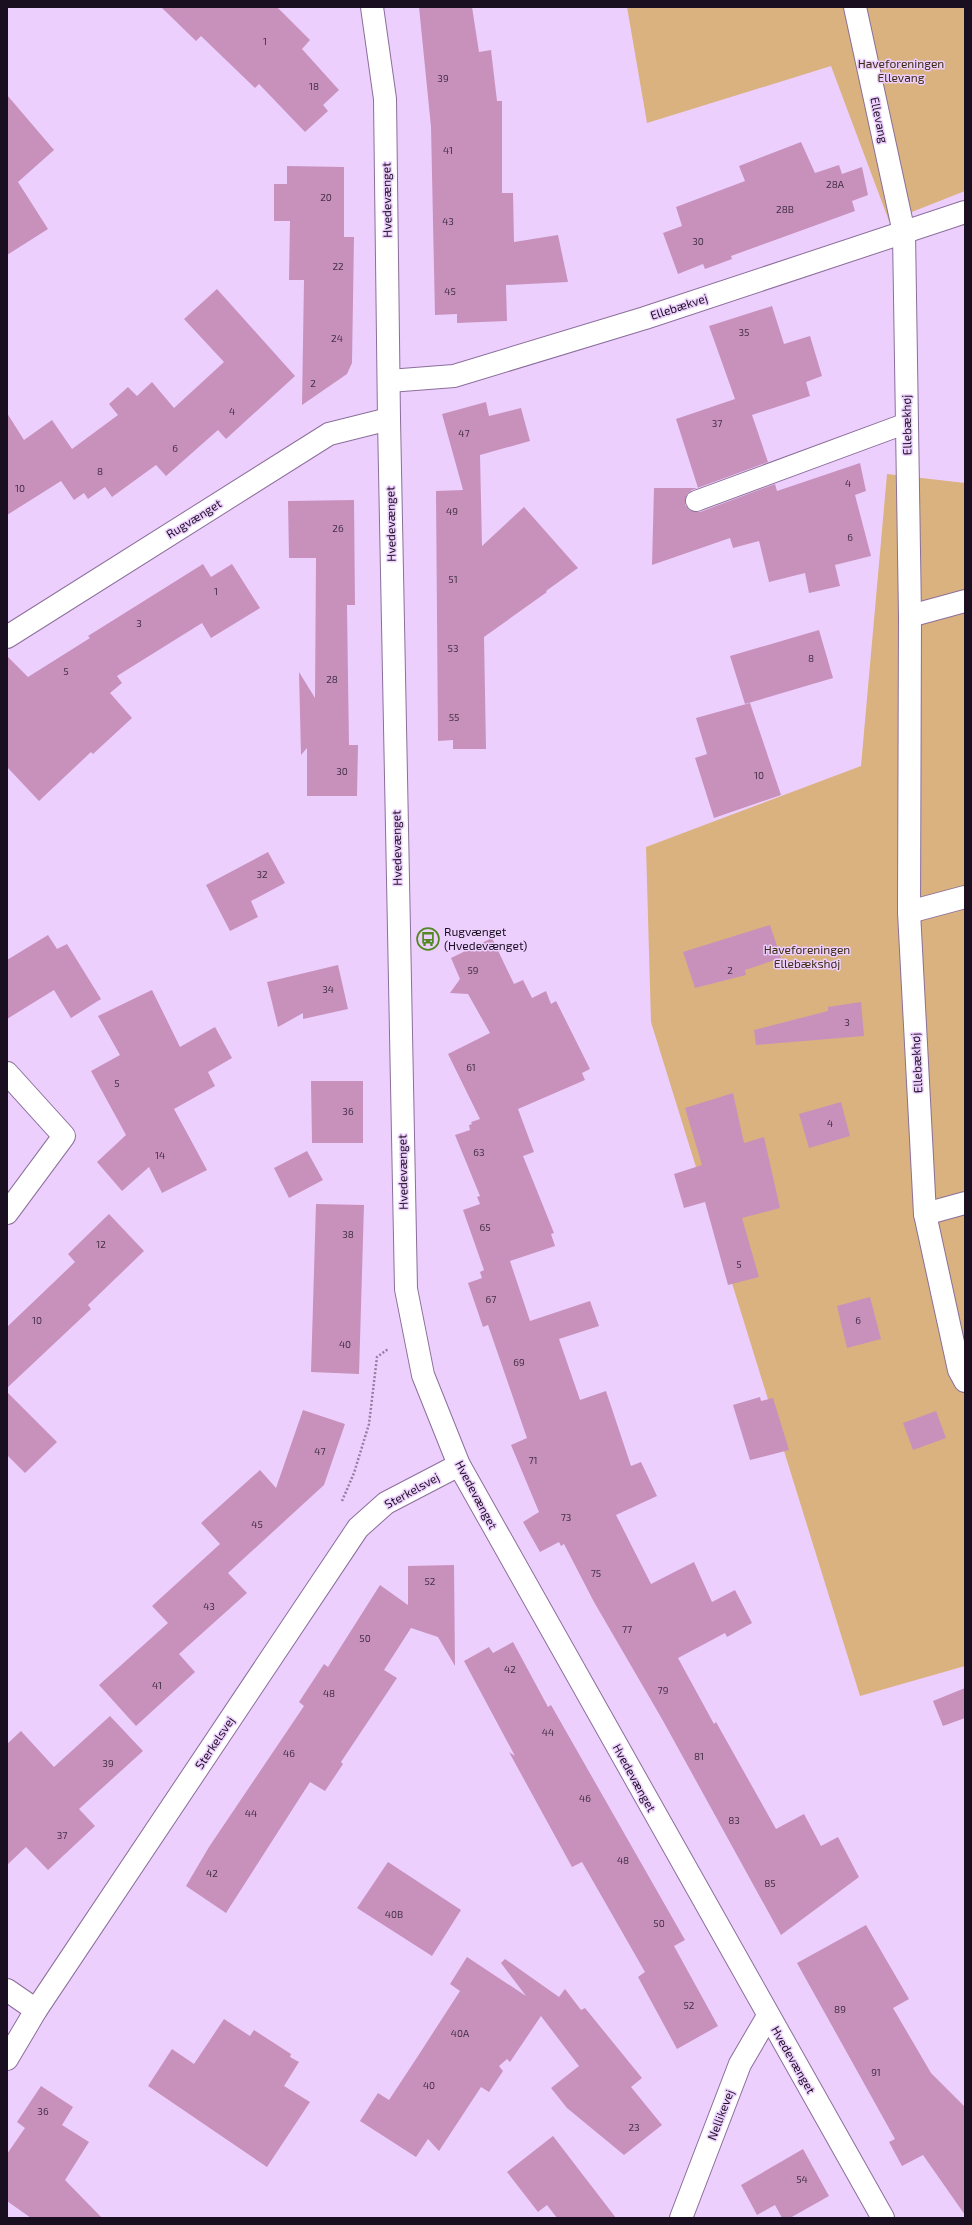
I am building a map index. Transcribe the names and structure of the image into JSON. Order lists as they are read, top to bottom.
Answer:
{
  "streets": {
    "street": [
      "Ellevang",
      "Hvedevænget",
      "Ellebækvej",
      "Ellebækhøj",
      "Rugvænget",
      "Sterkelsvej",
      "Nellikevej"
    ]
  },
  "crossings": [
    ["Ellevang", "Ellebækvej"],
    ["Ellevang", "Ellebækhøj"],
    ["Hvedevænget", "Ellebækvej"],
    ["Hvedevænget", "Rugvænget"],
    ["Hvedevænget", "Sterkelsvej"],
    ["Hvedevænget", "Nellikevej"],
    ["Ellebækvej", "Ellebækhøj"]
  ],
  "parks": ["Haveforeningen Ellevang", "Haveforeningen Ellebækshøj"],
  "places": {
    "bus stop": ["Rugvænget (Hvedevænget)"]
  },
  "house_numbers": [
    "1",
    "39",
    "18",
    "41",
    "28A",
    "20",
    "28B",
    "43",
    "30",
    "22",
    "45",
    "35",
    "24",
    "2",
    "4",
    "37",
    "47",
    "6",
    "8",
    "4",
    "10",
    "49",
    "26",
    "6",
    "51",
    "1",
    "3",
    "53",
    "8",
    "5",
    "28",
    "55",
    "30",
    "10",
    "32",
    "59",
    "2",
    "34",
    "3",
    "61",
    "5",
    "36",
    "4",
    "63",
    "14",
    "65",
    "38",
    "12",
    "5",
    "67",
    "10",
    "6",
    "40",
    "69",
    "47",
    "71",
    "73",
    "45",
    "75",
    "52",
    "43",
    "77",
    "50",
    "42",
    "41",
    "79",
    "48",
    "44",
    "46",
    "81",
    "39",
    "46",
    "44",
    "83",
    "37",
    "48",
    "42",
    "85",
    "40B",
    "50",
    "52",
    "89",
    "40A",
    "91",
    "40",
    "36",
    "23",
    "54"
  ]
}
